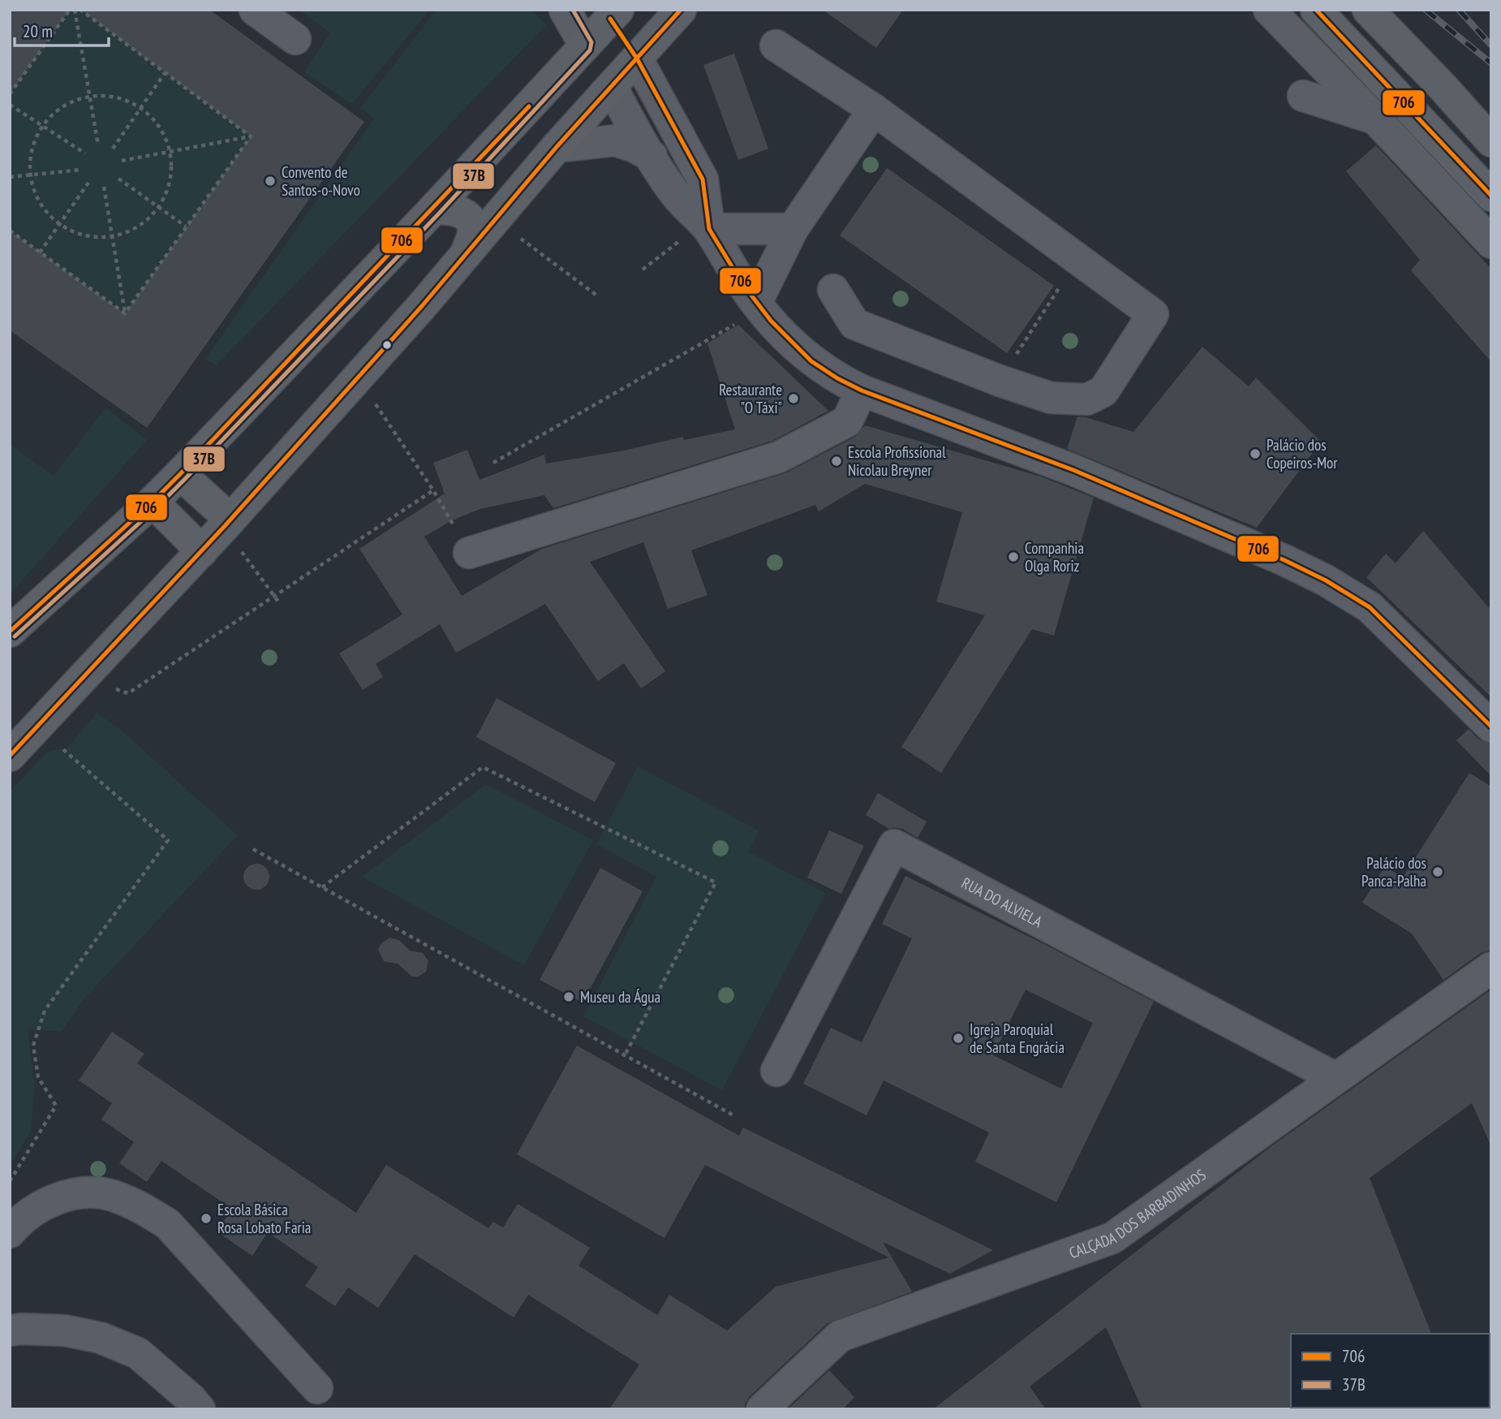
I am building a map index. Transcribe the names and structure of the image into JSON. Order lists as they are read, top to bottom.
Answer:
{
  "streets": {
    "street": ["RUA DO ALVIELA", "CALÇADA DOS BARBADINHOS"]
  },
  "crossings": [
    ["RUA DO ALVIELA", "CALÇADA DOS BARBADINHOS"]
  ],
  "places": [
    "Convento de Santos-o-Novo",
    "Restaurante \"O Táxi\"",
    "Palácio dos Copeiros-Mor",
    "Escola Profissional Nicolau Breyner",
    "Companhia Olga Roriz",
    "Palácio dos Panca-Palha",
    "Museu da Água",
    "Igreja Paroquial de Santa Engrácia",
    "Escola Básica Rosa Lobato Faria"
  ],
  "lines": ["transit line 706", "transit line 37B"],
  "legend": ["706", "37B"],
  "scale_bar": "20 m"
}
